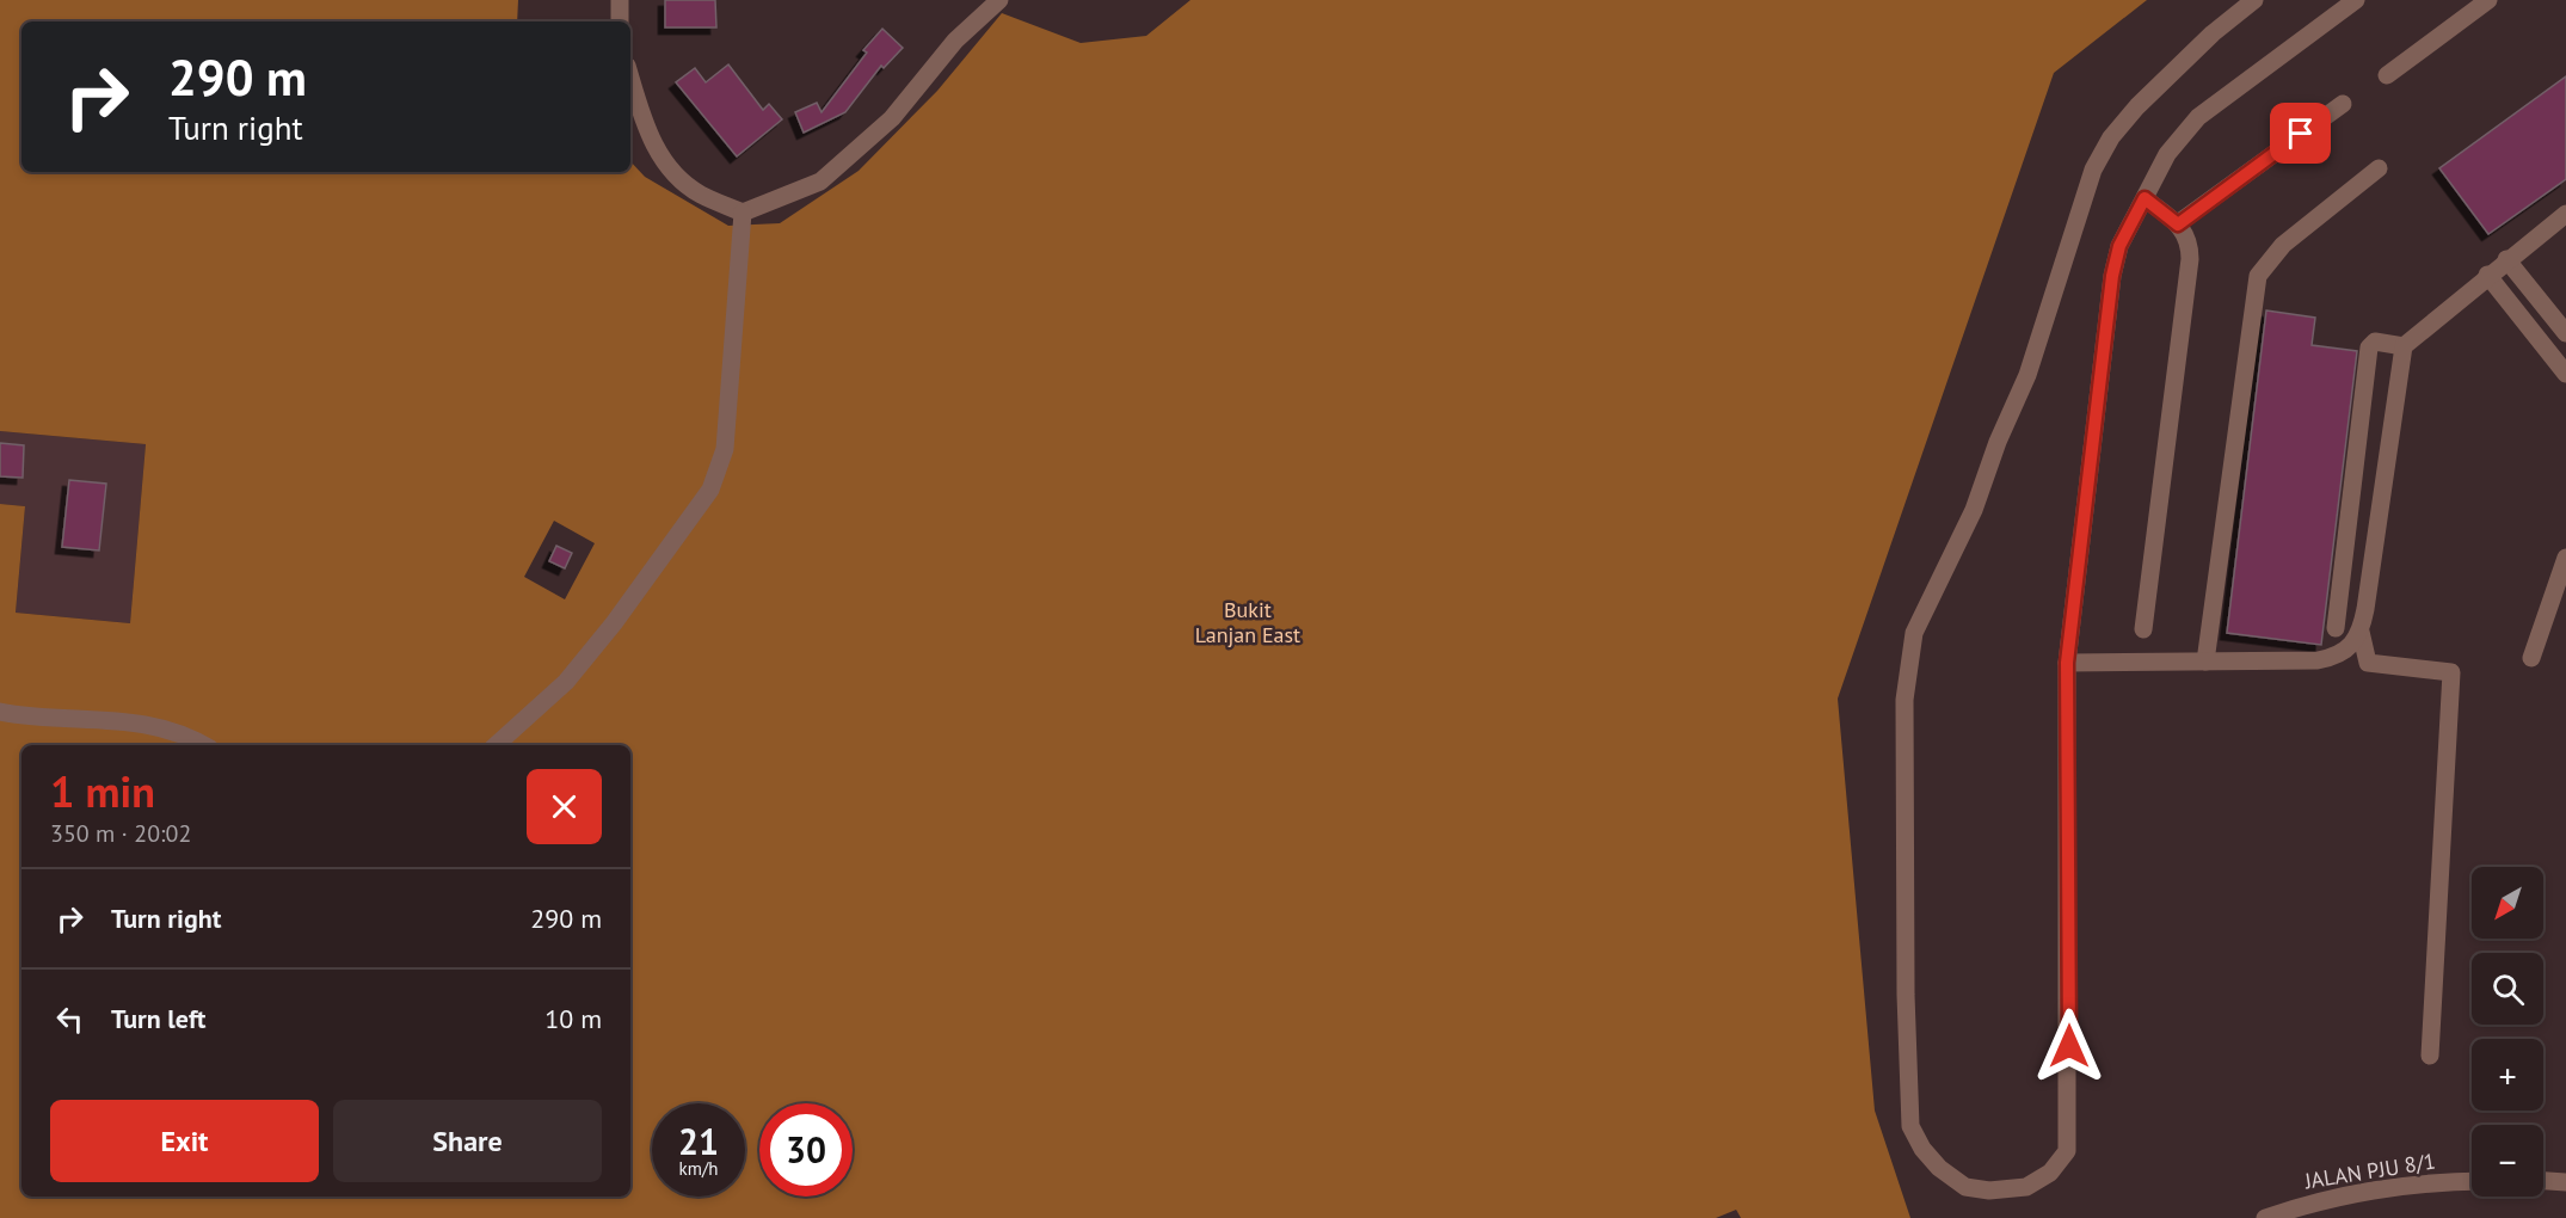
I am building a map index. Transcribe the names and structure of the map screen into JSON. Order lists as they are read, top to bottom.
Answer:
{
  "streets": {
    "street": ["JALAN PJU 8/1"]
  },
  "parks": ["Bukit Lanjan East"],
  "north": "bottom left",
  "page": {
    "turn": ["290 m", "Turn right"],
    "heading": ["1 min", "350 m · 20:02"],
    "map_buttons": ["+", "−"],
    "list": [
      {
        "name": "Turn right",
        "value": "290 m"
      },
      {
        "name": "Turn left",
        "value": "10 m"
      }
    ],
    "buttons": ["Exit", "Share"],
    "speed": "21 km/h",
    "limit": "30"
  }
}
